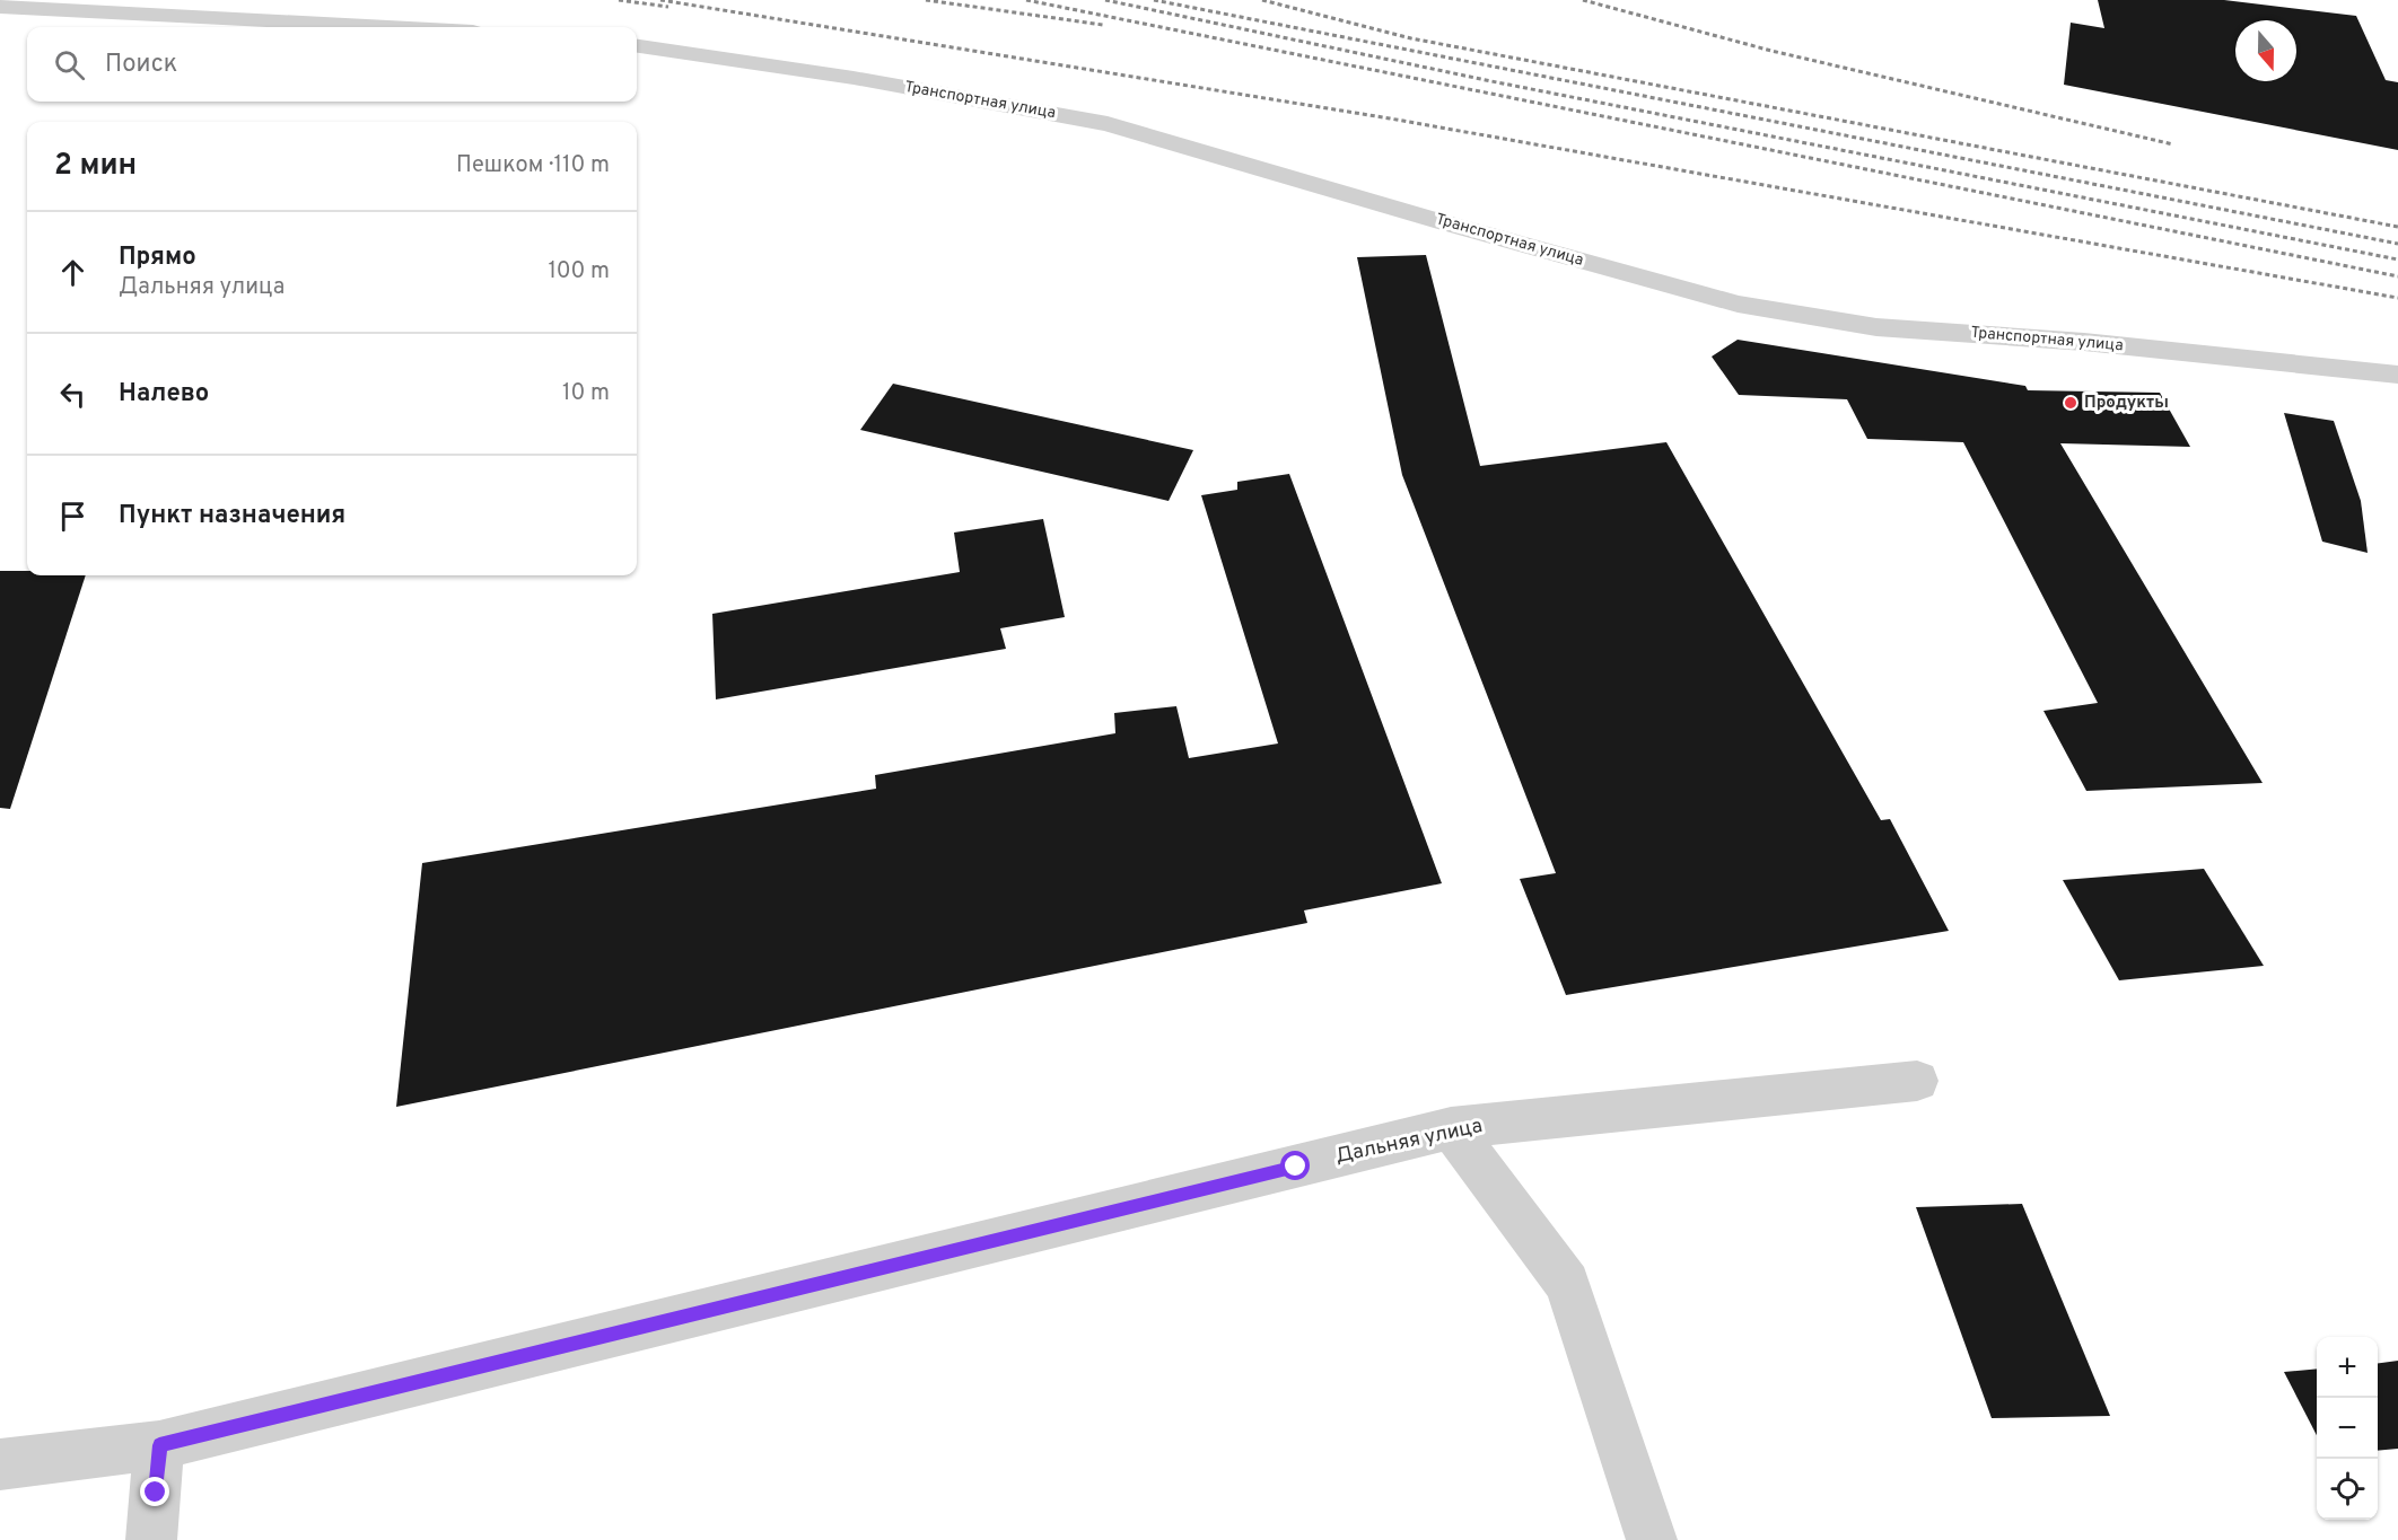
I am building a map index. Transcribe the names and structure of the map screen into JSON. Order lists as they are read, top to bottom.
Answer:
{
  "streets": {
    "street": ["Транспортная улица", "Дальняя улица"]
  },
  "places": ["Продукты"],
  "north": "bottom",
  "page": {
    "search": "Поиск",
    "heading": ["2 мин", "Пешком · 110 m"],
    "list": [
      ["Прямо", "Дальняя улица", "100 m"],
      ["Налево", "10 m"],
      "Пункт назначения"
    ],
    "map_buttons": ["+", "−"]
  }
}
